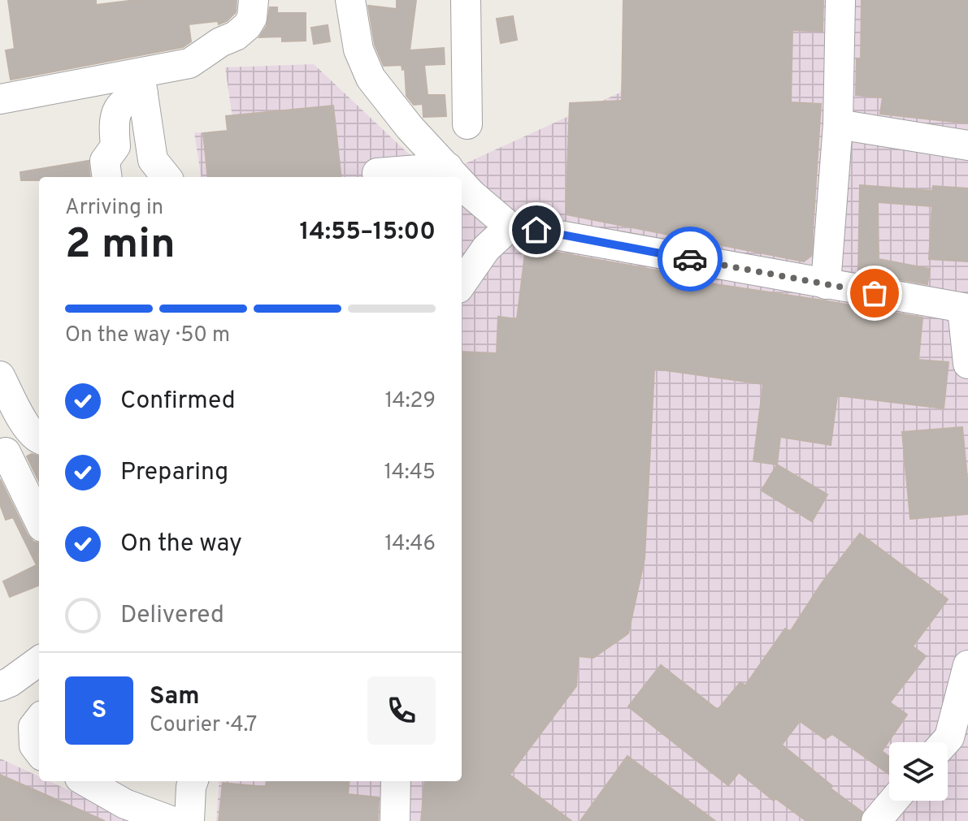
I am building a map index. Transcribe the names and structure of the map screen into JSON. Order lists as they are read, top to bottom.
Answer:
{
  "page": {
    "heading": ["2 min", "Arriving in", "14:55–15:00"],
    "panel": ["Sam", "Courier · 4.7"],
    "bar": "On the way · 50 m",
    "list": [
      ["Confirmed", "14:29"],
      ["Preparing", "14:45"],
      ["On the way", "14:46"],
      "Delivered"
    ],
    "round": "S"
  }
}
